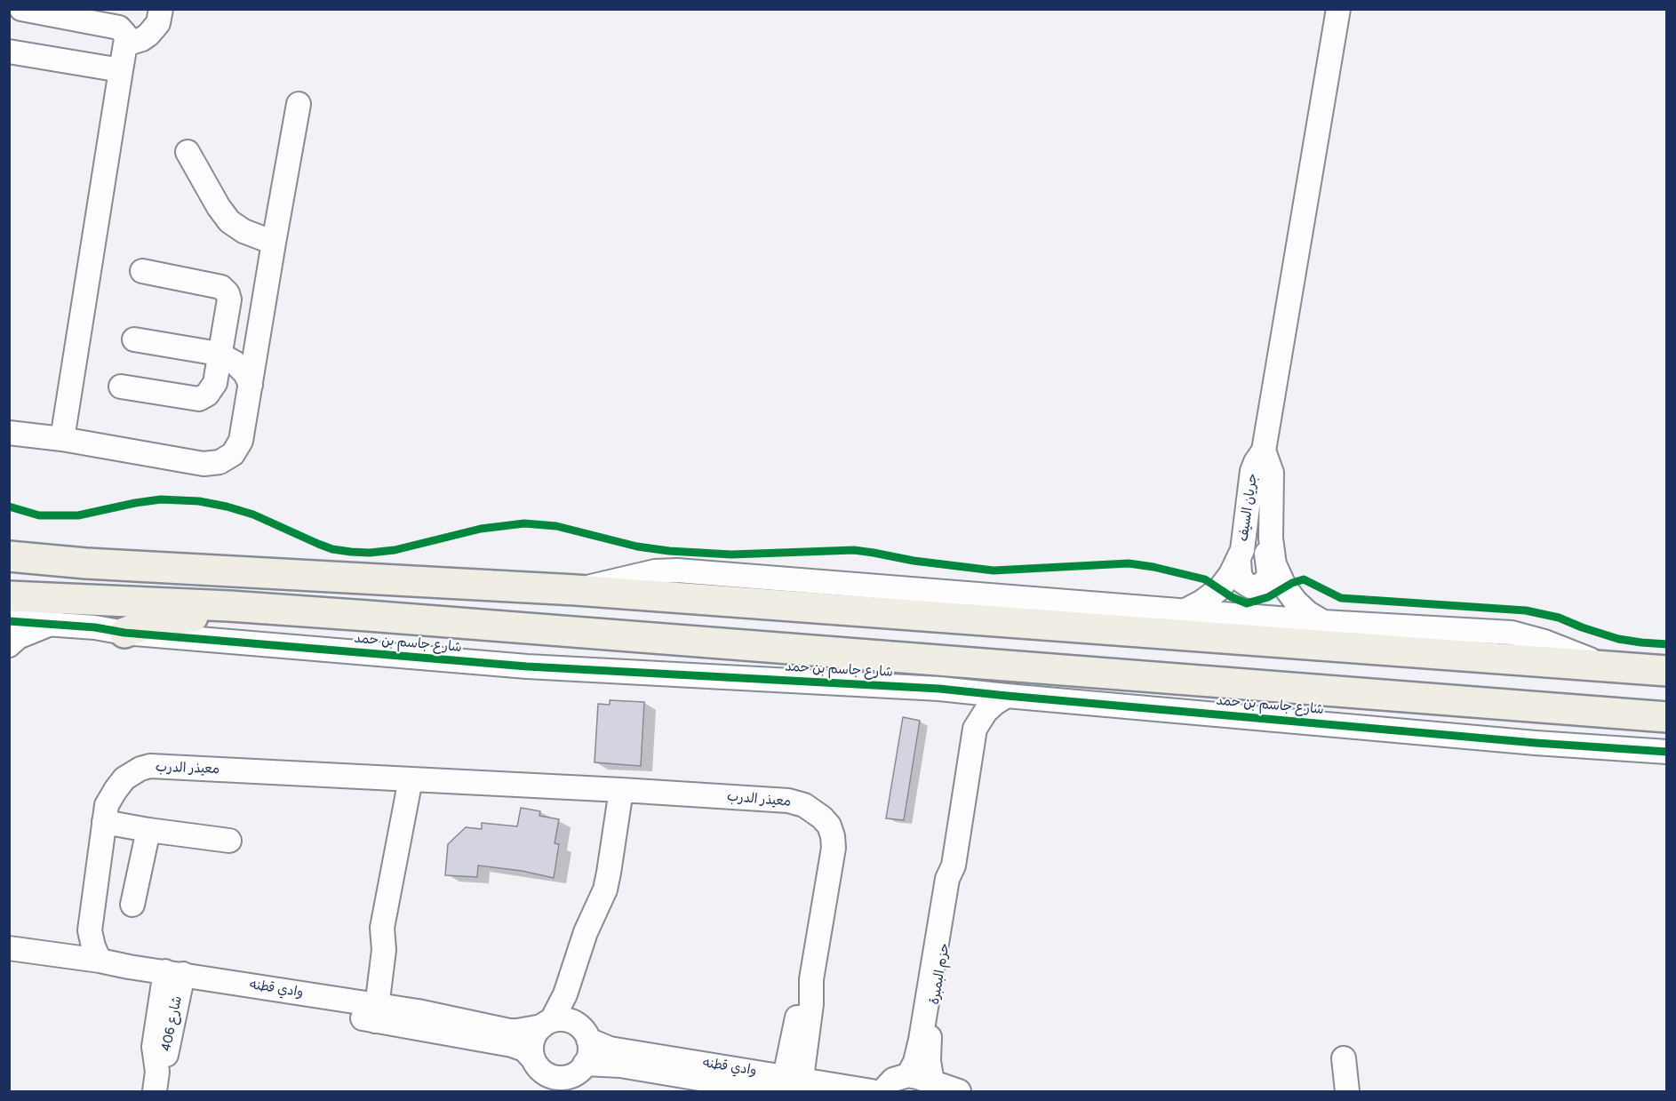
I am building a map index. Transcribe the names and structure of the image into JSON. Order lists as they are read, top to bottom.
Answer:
{
  "streets": {
    "main road": ["شارع جاسم بن حمد"],
    "street": [
      "جريان السيف",
      "معيذر الدرب",
      "حزم البمبرة",
      "وادي قطنه",
      "شارع 406"
    ]
  },
  "crossings": [
    ["شارع جاسم بن حمد", "حزم البمبرة"],
    ["معيذر الدرب", "وادي قطنه"],
    ["وادي قطنه", "شارع 406"]
  ]
}
